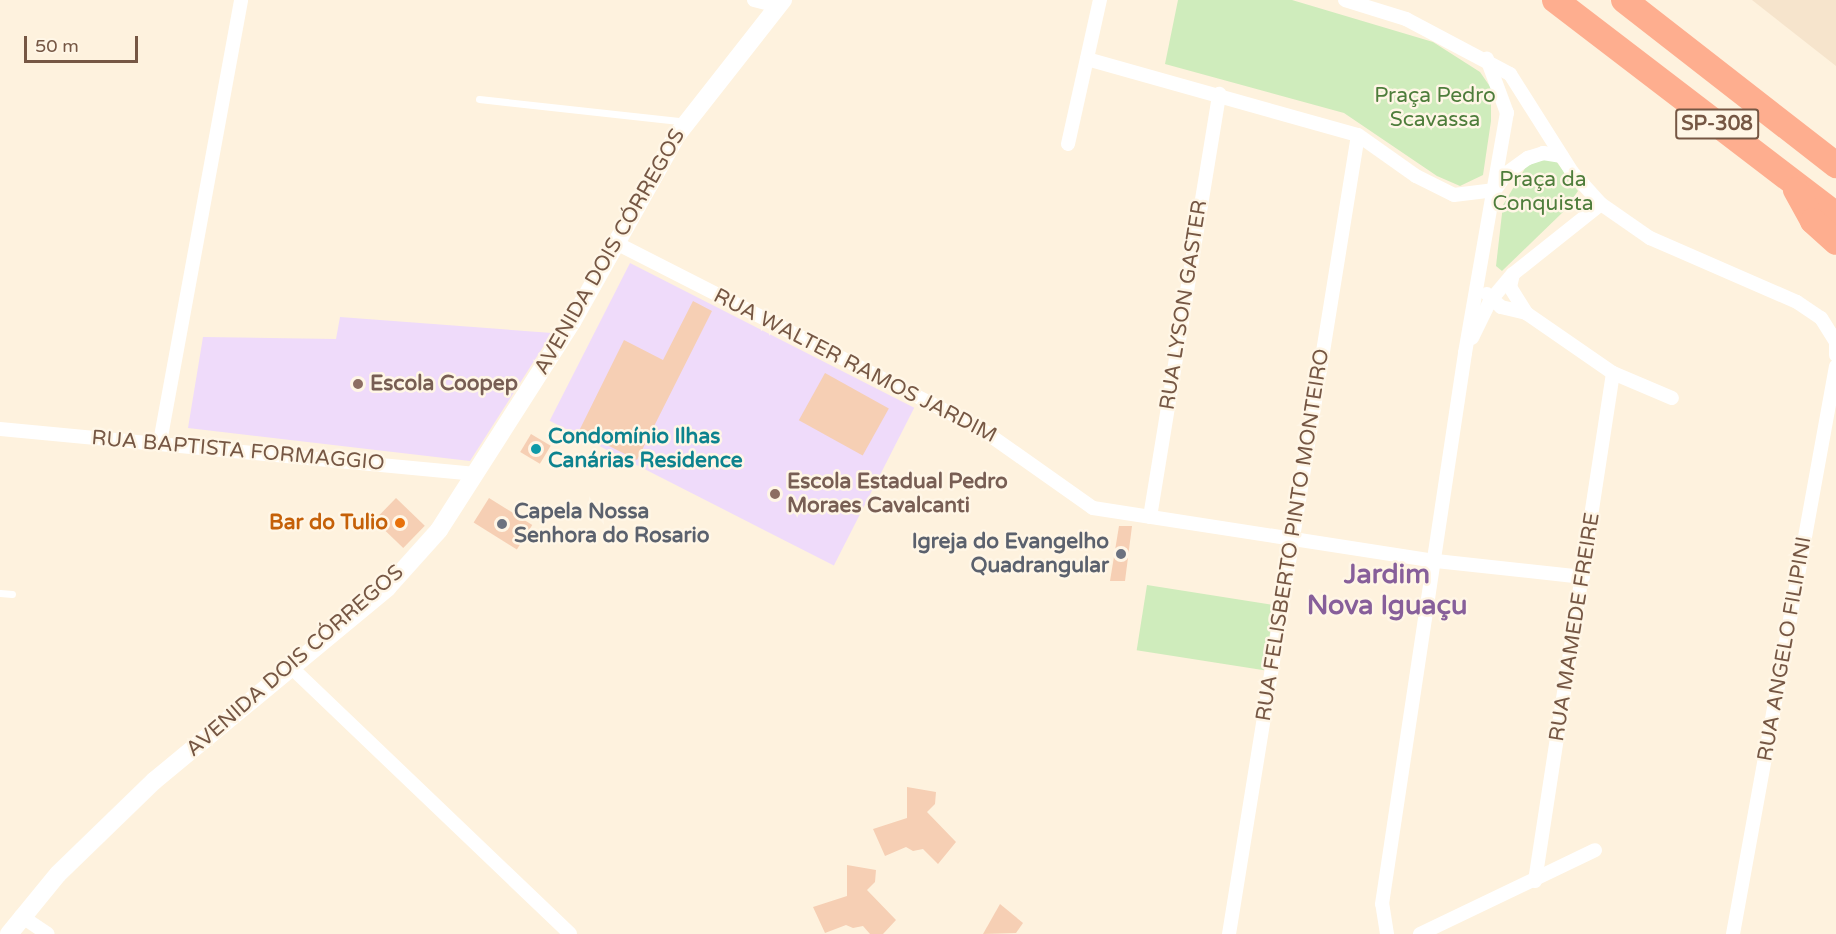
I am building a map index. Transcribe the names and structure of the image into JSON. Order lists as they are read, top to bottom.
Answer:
{
  "streets": {
    "highway": ["SP-308"],
    "street": [
      "AVENIDA DOIS CÓRREGOS",
      "RUA LYSON GASTER",
      "RUA WALTER RAMOS JARDIM",
      "RUA BAPTISTA FORMAGGIO",
      "RUA FELISBERTO PINTO MONTEIRO",
      "RUA MAMEDE FREIRE",
      "RUA ANGELO FILIPINI"
    ]
  },
  "crossings": [
    ["AVENIDA DOIS CÓRREGOS", "RUA WALTER RAMOS JARDIM"],
    ["AVENIDA DOIS CÓRREGOS", "RUA BAPTISTA FORMAGGIO"],
    ["RUA LYSON GASTER", "RUA WALTER RAMOS JARDIM"],
    ["RUA WALTER RAMOS JARDIM", "RUA FELISBERTO PINTO MONTEIRO"],
    ["RUA WALTER RAMOS JARDIM", "RUA MAMEDE FREIRE"]
  ],
  "districts": ["Jardim Nova Iguaçu"],
  "parks": ["Praça Pedro Scavassa", "Praça da Conquista"],
  "places": [
    "Escola Coopep",
    "Condomínio Ilhas Canárias Residence",
    "Escola Estadual Pedro Moraes Cavalcanti",
    "Bar do Tulio",
    "Capela Nossa Senhora do Rosario",
    "Igreja do Evangelho Quadrangular"
  ],
  "scale_bar": "50 m"
}
